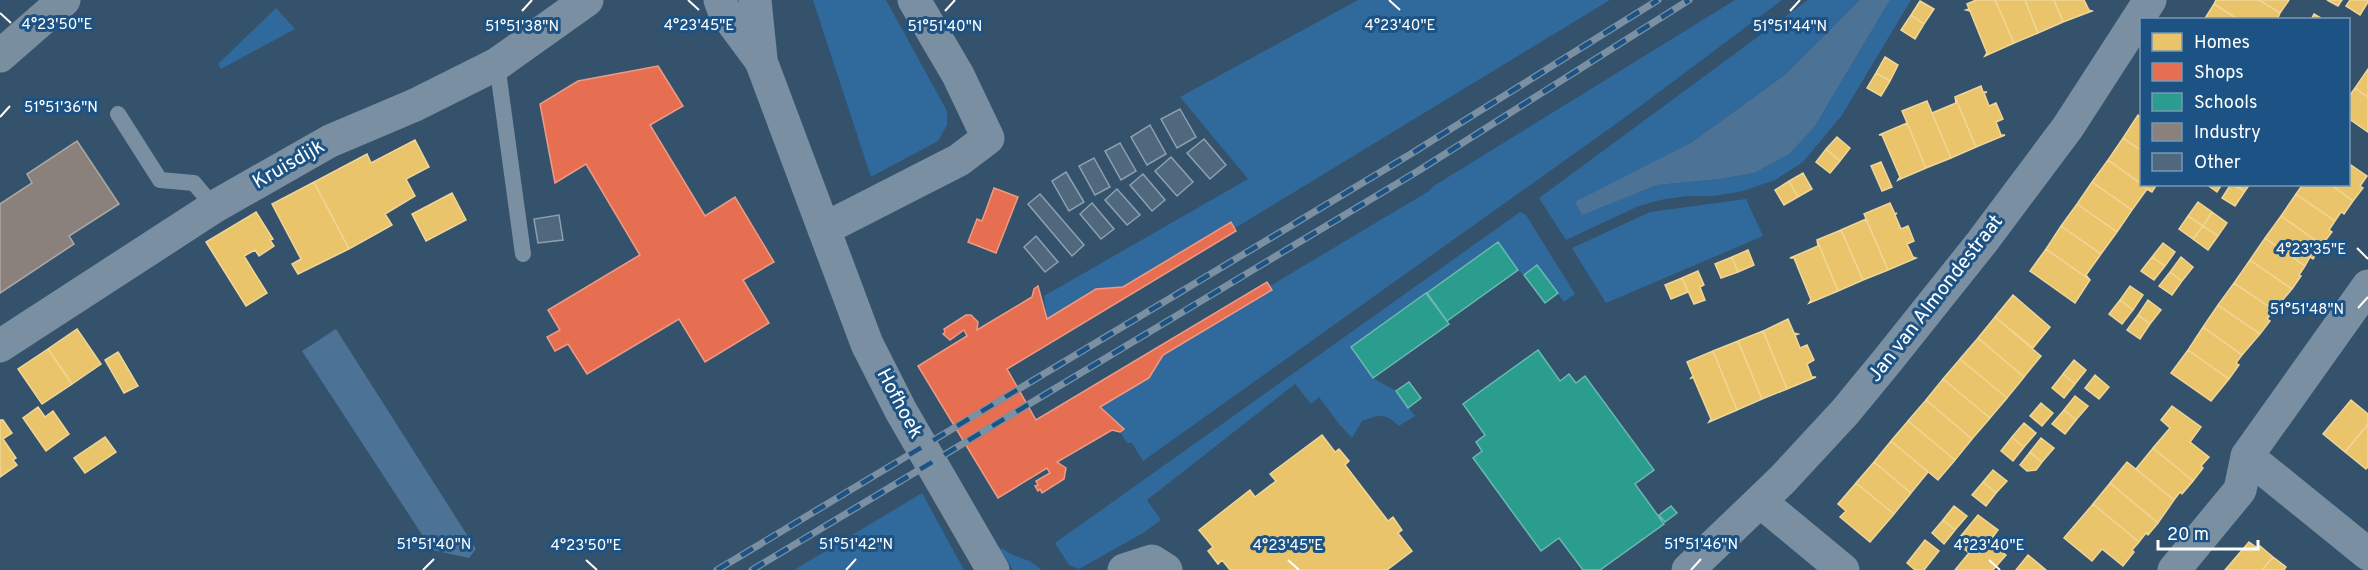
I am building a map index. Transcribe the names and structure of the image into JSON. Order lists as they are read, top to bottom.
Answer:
{
  "streets": {
    "street": ["Kruisdijk", "Jan van Almondestraat", "Hofhoek"]
  },
  "legend": [
    "Homes",
    "Shops",
    "Schools",
    "Industry",
    "Other"
  ],
  "scale_bar": "20 m",
  "coordinates": [
    "4°23'50\"E",
    "4°23'40\"E",
    "4°23'45\"E",
    "51°51'38\"N",
    "51°51'44\"N",
    "51°51'40\"N",
    "51°51'36\"N",
    "4°23'35\"E",
    "51°51'48\"N",
    "51°51'42\"N",
    "51°51'46\"N"
  ]
}
